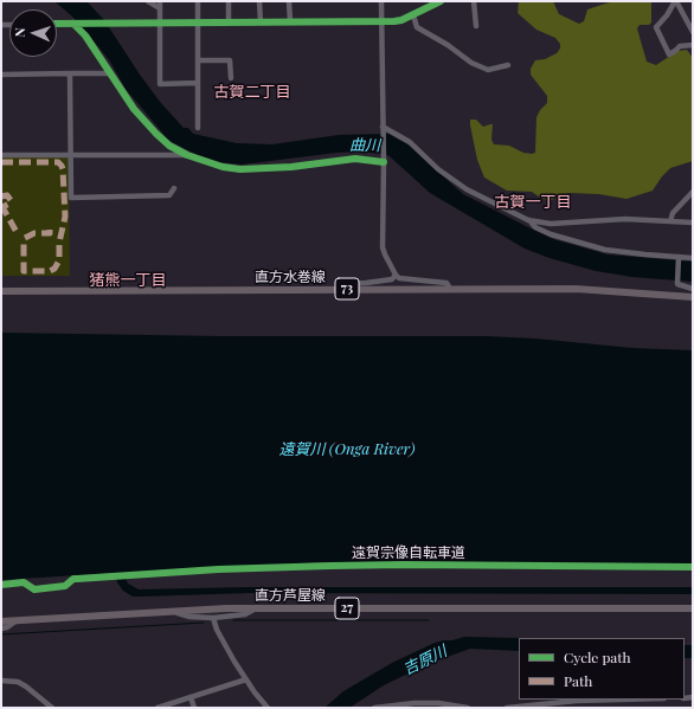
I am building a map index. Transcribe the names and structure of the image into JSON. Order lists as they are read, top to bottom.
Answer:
{
  "streets": {
    "main road": [
      "直方水巻線",
      "73",
      "直方芦屋線",
      "27"
    ],
    "cycle path": ["遠賀宗像自転車道"]
  },
  "districts": ["古賀二丁目", "古賀一丁目", "猪熊一丁目"],
  "water": ["曲川", "遠賀川 (Onga River)", "吉原川"],
  "legend": ["Cycle path", "Path"],
  "north": "left"
}
